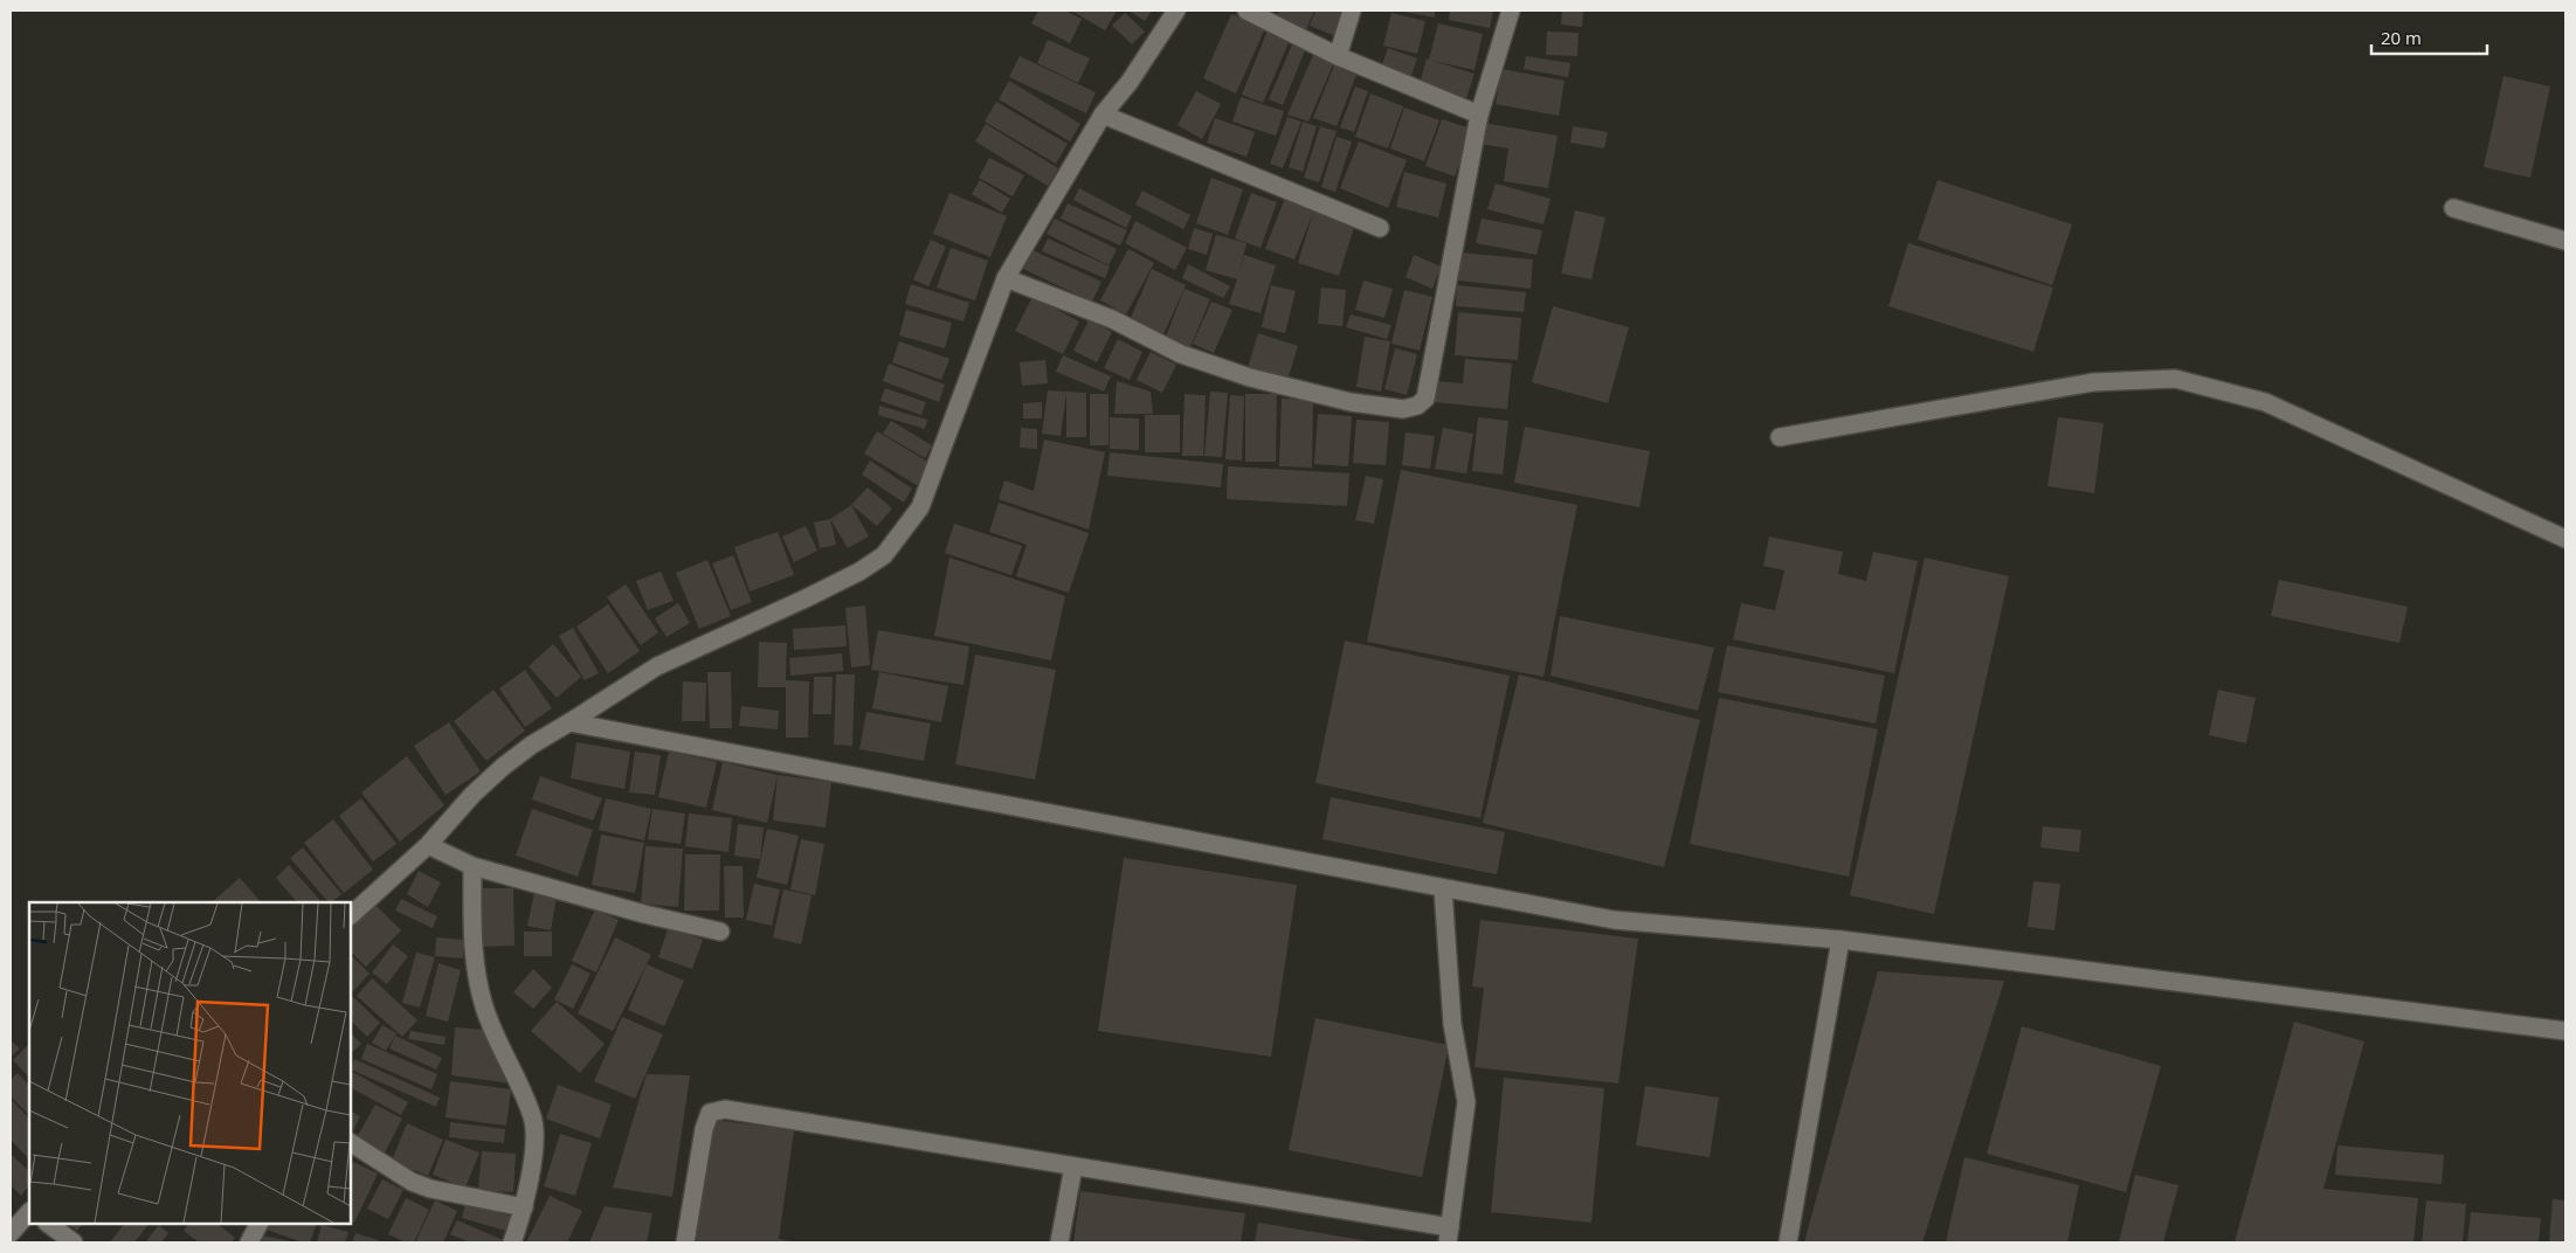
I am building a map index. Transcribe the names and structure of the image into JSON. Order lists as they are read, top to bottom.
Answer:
{
  "scale_bar": "20 m"
}
